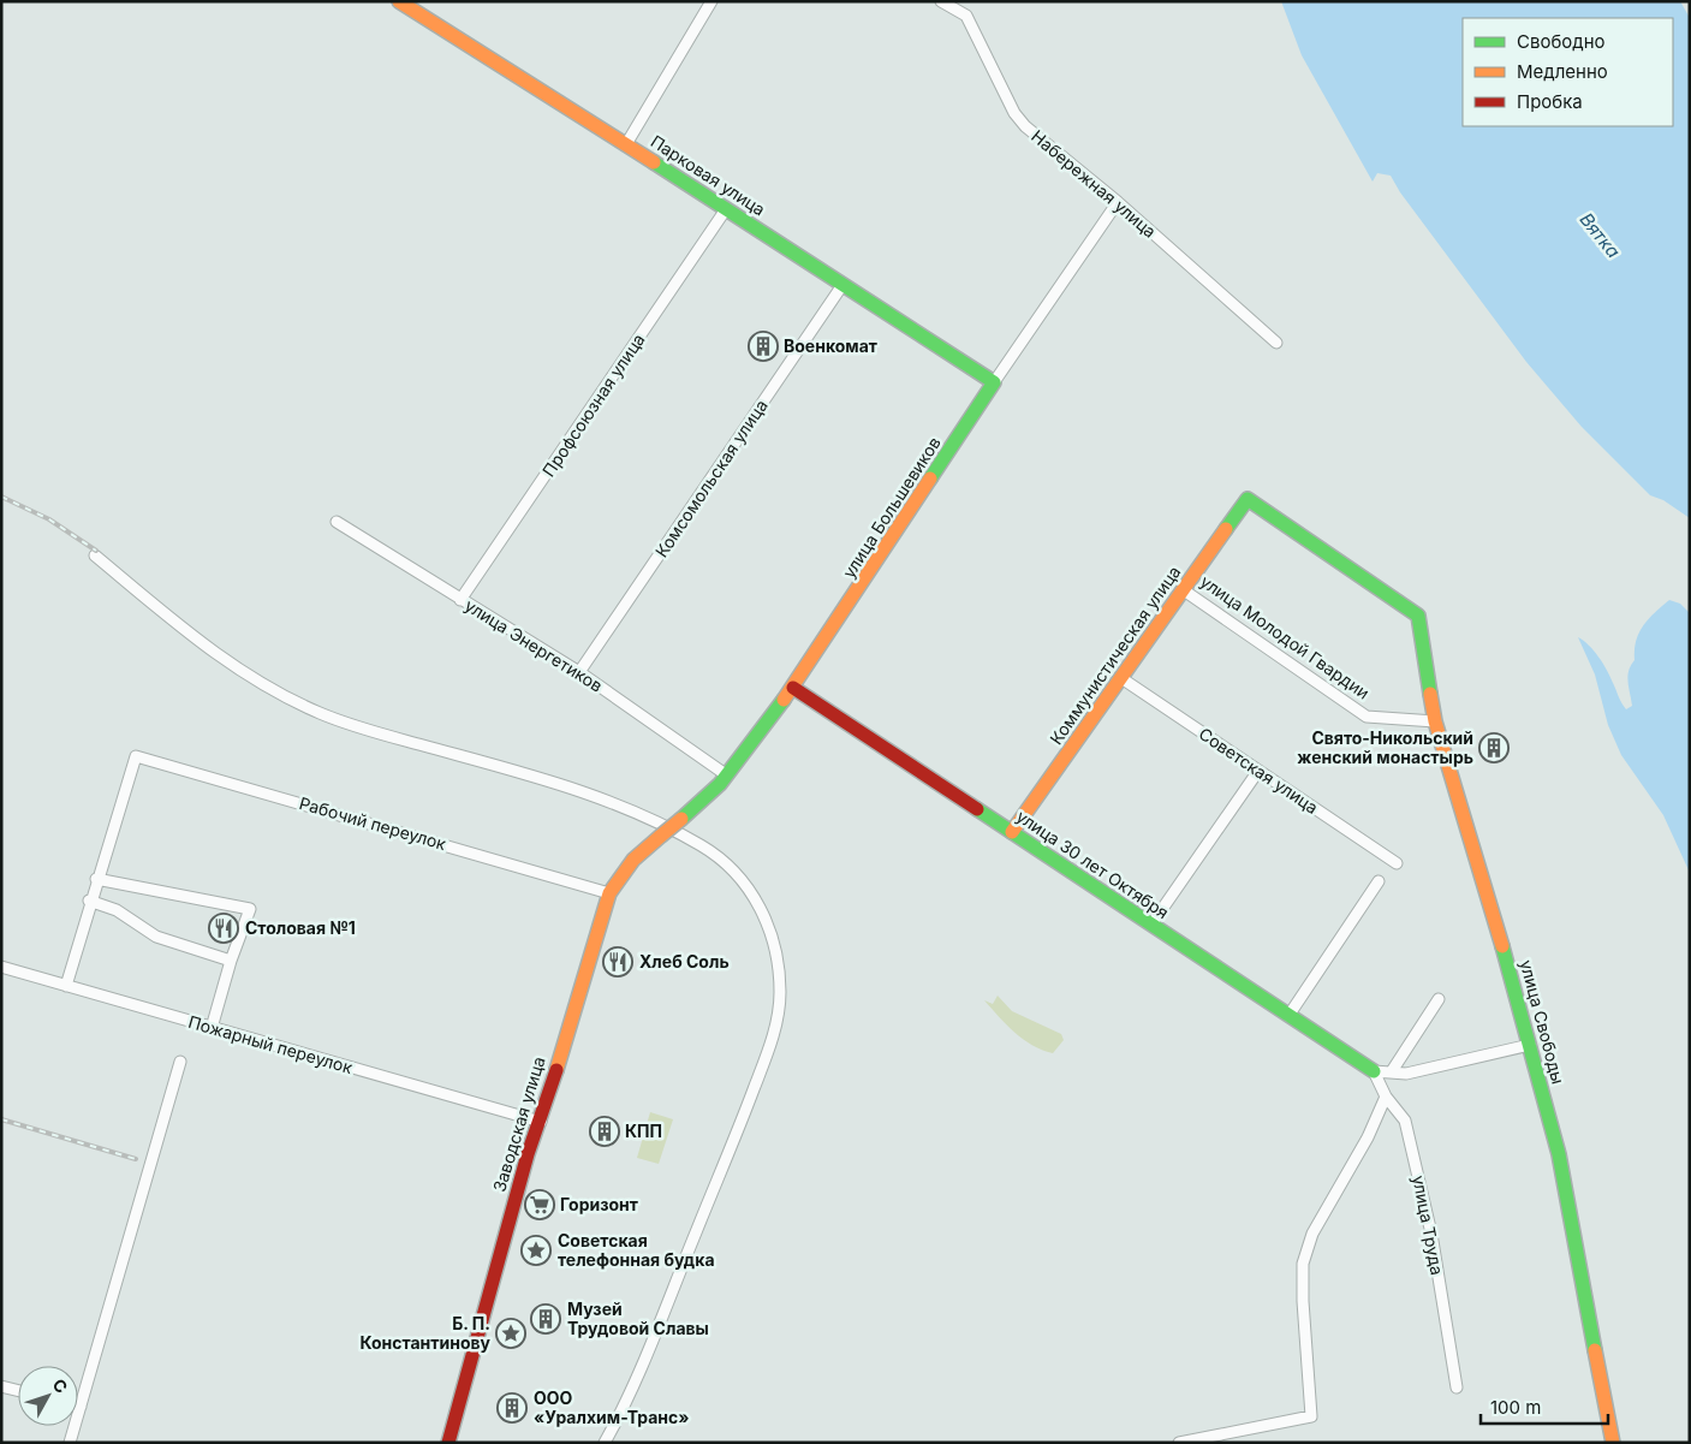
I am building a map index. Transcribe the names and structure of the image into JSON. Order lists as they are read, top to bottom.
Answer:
{
  "streets": {
    "street": [
      "Парковая улица",
      "Набережная улица",
      "Профсоюзная улица",
      "Комсомольская улица",
      "улица Большевиков",
      "улица Молодой Гвардии",
      "улица Энергетиков",
      "Коммунистическая улица",
      "Советская улица",
      "Рабочий переулок",
      "улица 30 лет Октября",
      "улица Свободы",
      "Пожарный переулок",
      "Заводская улица",
      "улица Труда"
    ]
  },
  "crossings": [
    ["Парковая улица", "Профсоюзная улица"],
    ["Парковая улица", "Комсомольская улица"],
    ["Парковая улица", "улица Большевиков"],
    ["Набережная улица", "улица Большевиков"],
    ["Профсоюзная улица", "улица Энергетиков"],
    ["Комсомольская улица", "улица Энергетиков"],
    ["улица Большевиков", "улица Энергетиков"],
    ["улица Большевиков", "улица 30 лет Октября"],
    ["улица Большевиков", "Заводская улица"],
    ["улица Молодой Гвардии", "Коммунистическая улица"],
    ["улица Молодой Гвардии", "улица Свободы"],
    ["Коммунистическая улица", "Советская улица"],
    ["Коммунистическая улица", "улица 30 лет Октября"],
    ["Коммунистическая улица", "улица Свободы"],
    ["Рабочий переулок", "Заводская улица"],
    ["улица 30 лет Октября", "улица Труда"],
    ["Пожарный переулок", "Заводская улица"]
  ],
  "water": ["Вятка"],
  "places": {
    "building": [
      "Военкомат",
      "Свято-Никольский женский монастырь",
      "КПП",
      "Музей Трудовой Славы",
      "ООО «Уралхим-Транс»"
    ],
    "restaurant": ["Столовая №1", "Хлеб Соль"],
    "supermarket": ["Горизонт"],
    "place": ["Советская телефонная будка", "Б. П. Константинову"]
  },
  "legend": ["Свободно", "Медленно", "Пробка"],
  "scale_bar": "100 m",
  "north": "top right"
}
